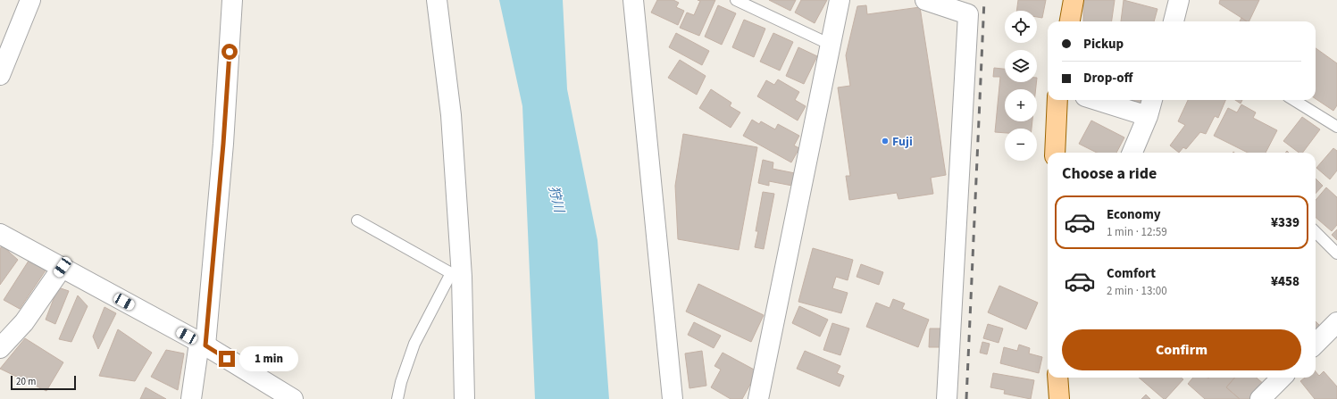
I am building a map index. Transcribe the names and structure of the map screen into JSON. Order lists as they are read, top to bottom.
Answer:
{
  "water": ["狩川"],
  "places": ["Fuji"],
  "scale_bar": "20 m",
  "page": {
    "map_buttons": ["+", "−"],
    "banner": ["Pickup", "Drop-off"],
    "heading": "Choose a ride",
    "list": [
      {
        "name": "Economy",
        "note": "1 min · 12:59",
        "value": "¥339"
      },
      {
        "name": "Comfort",
        "note": "2 min · 13:00",
        "value": "¥458"
      }
    ],
    "buttons": "Confirm",
    "bubble": "1 min",
    "scale": "20 m"
  }
}
